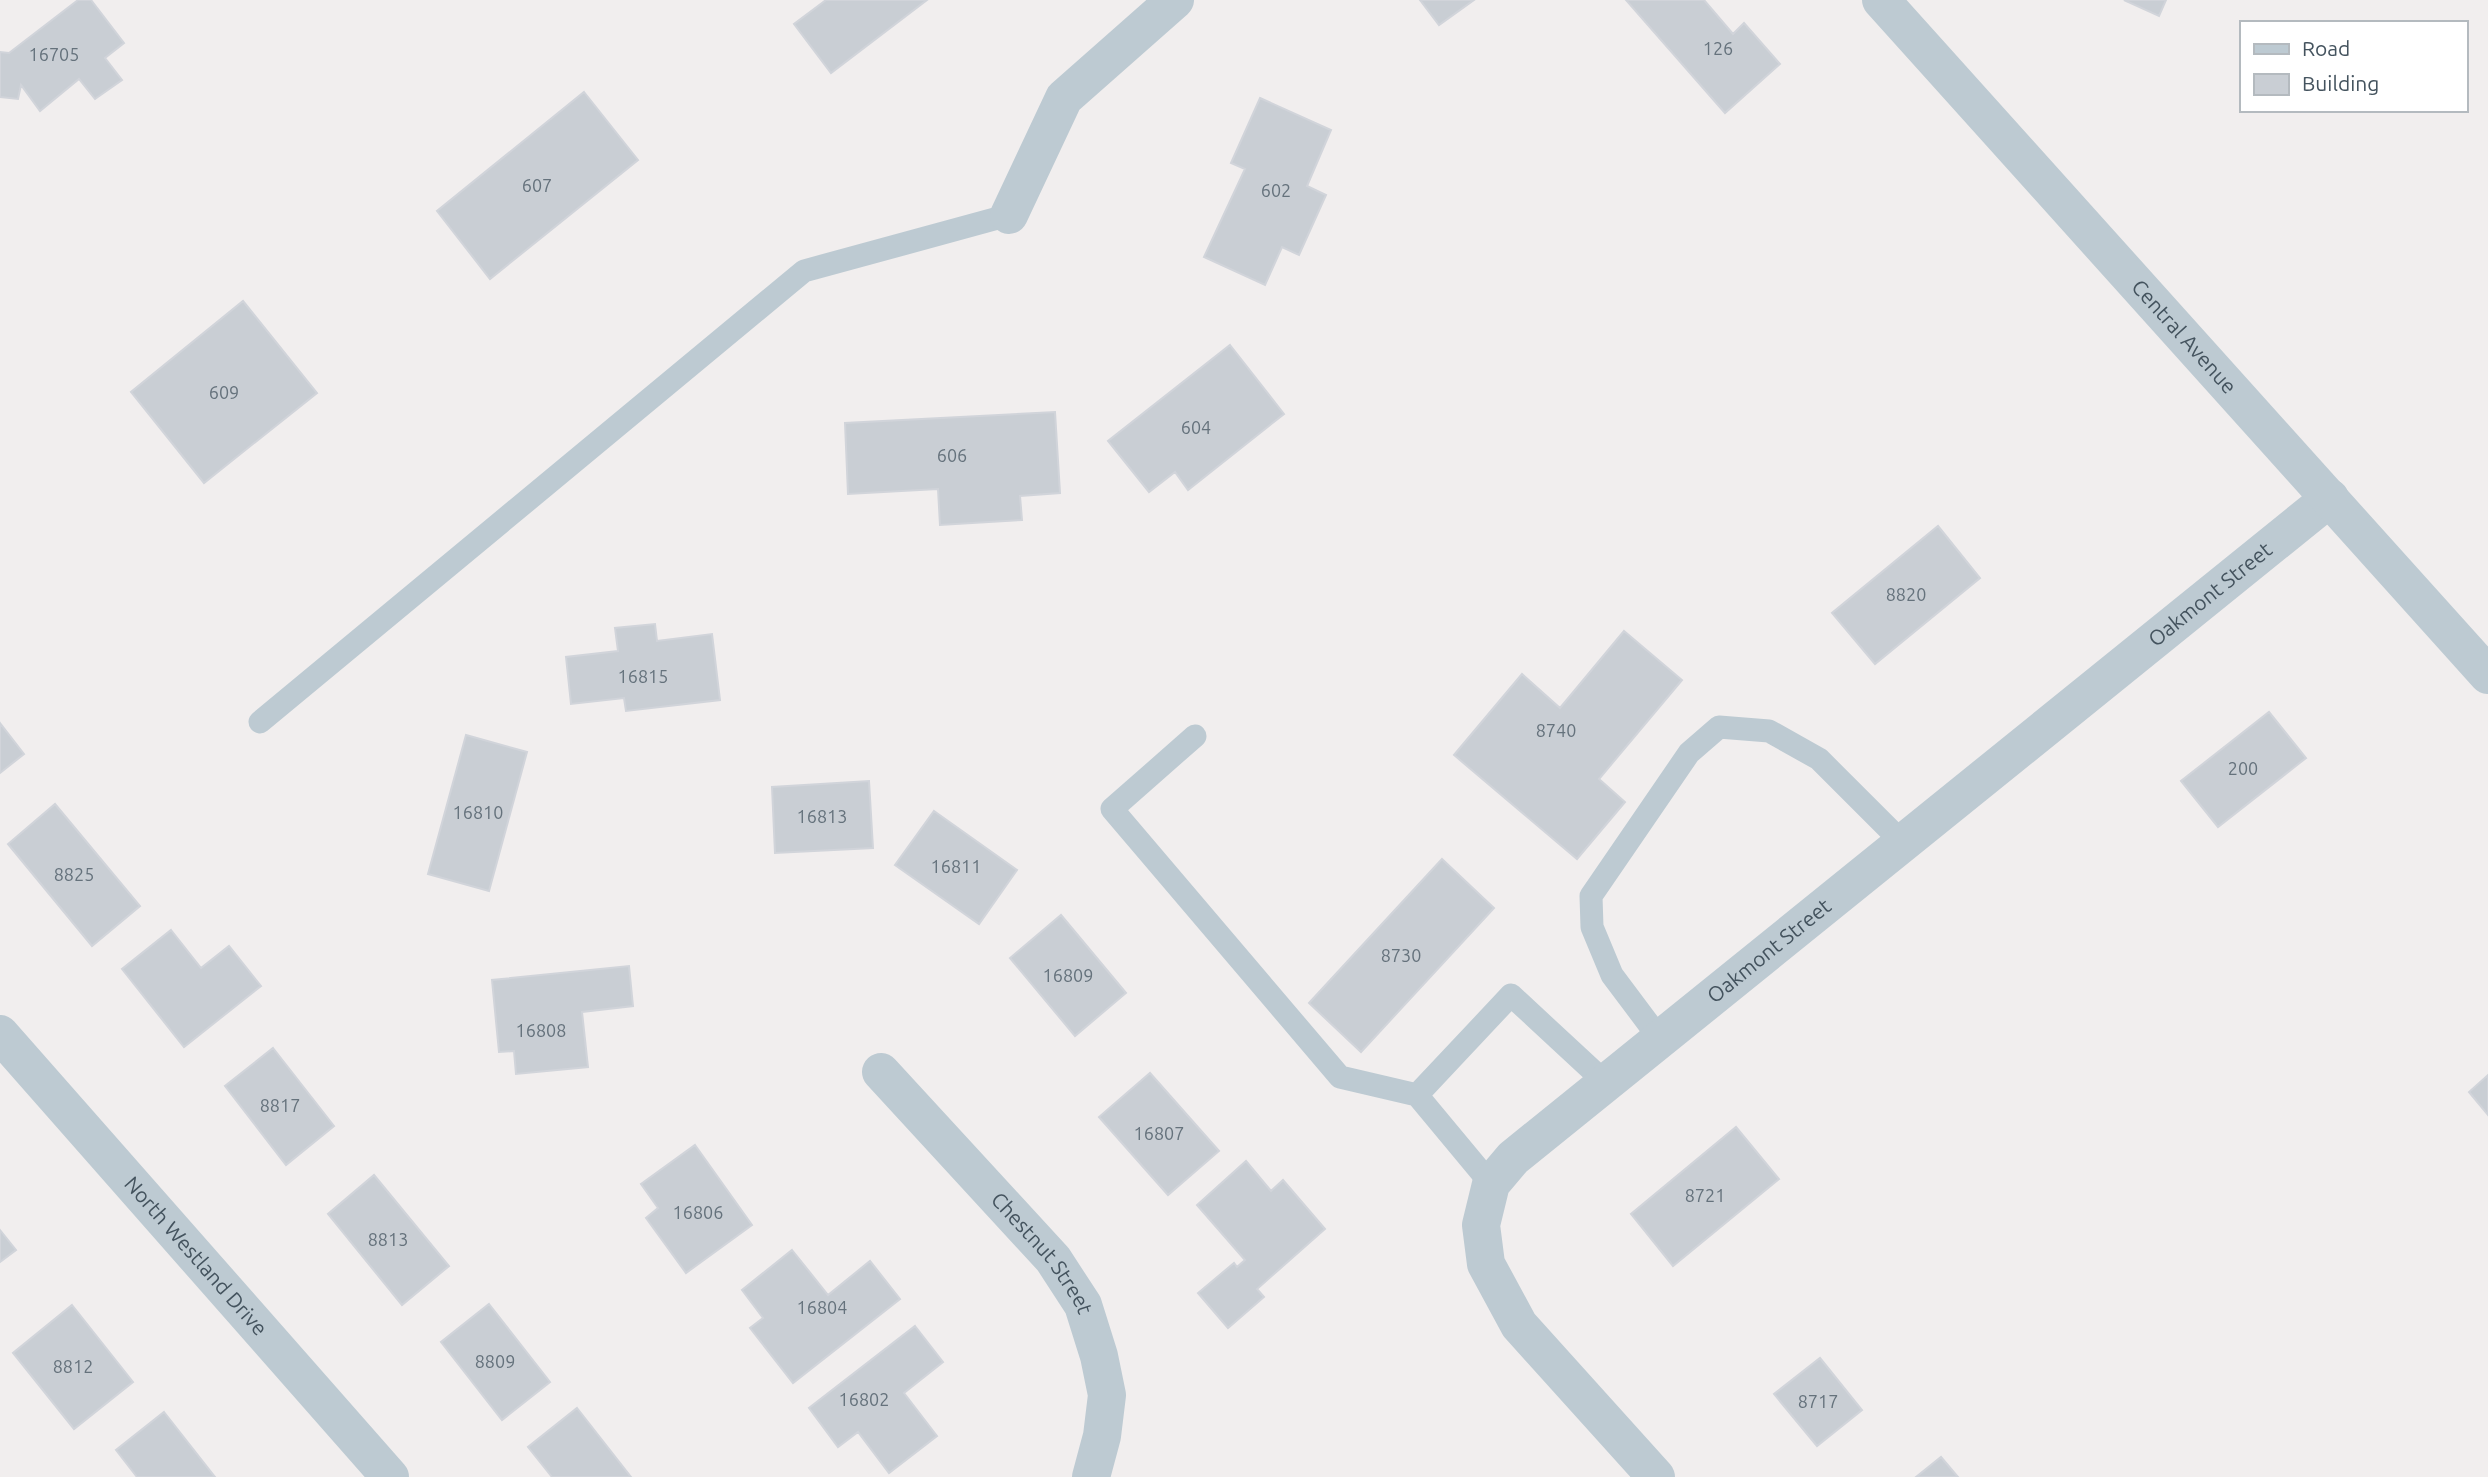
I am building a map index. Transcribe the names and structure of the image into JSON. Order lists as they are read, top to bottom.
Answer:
{
  "streets": {
    "street": [
      "Central Avenue",
      "Oakmont Street",
      "North Westland Drive",
      "Chestnut Street"
    ]
  },
  "crossings": [
    ["Central Avenue", "Oakmont Street"]
  ],
  "house_numbers": [
    "126",
    "16705",
    "607",
    "602",
    "609",
    "604",
    "606",
    "8820",
    "16815",
    "8740",
    "200",
    "16810",
    "16813",
    "16811",
    "8825",
    "8730",
    "16809",
    "16808",
    "8817",
    "16807",
    "8721",
    "16806",
    "8813",
    "16804",
    "8809",
    "8812",
    "16802",
    "8717"
  ],
  "legend": ["Road", "Building"]
}
